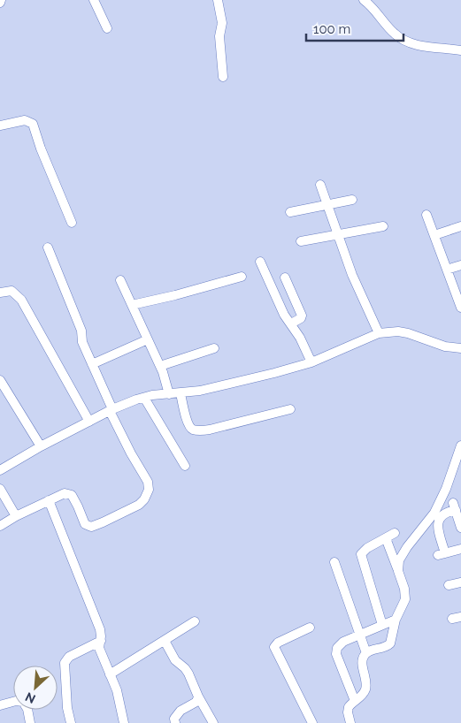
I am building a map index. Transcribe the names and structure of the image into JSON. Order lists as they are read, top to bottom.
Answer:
{
  "scale_bar": "100 m",
  "north": "bottom left"
}
